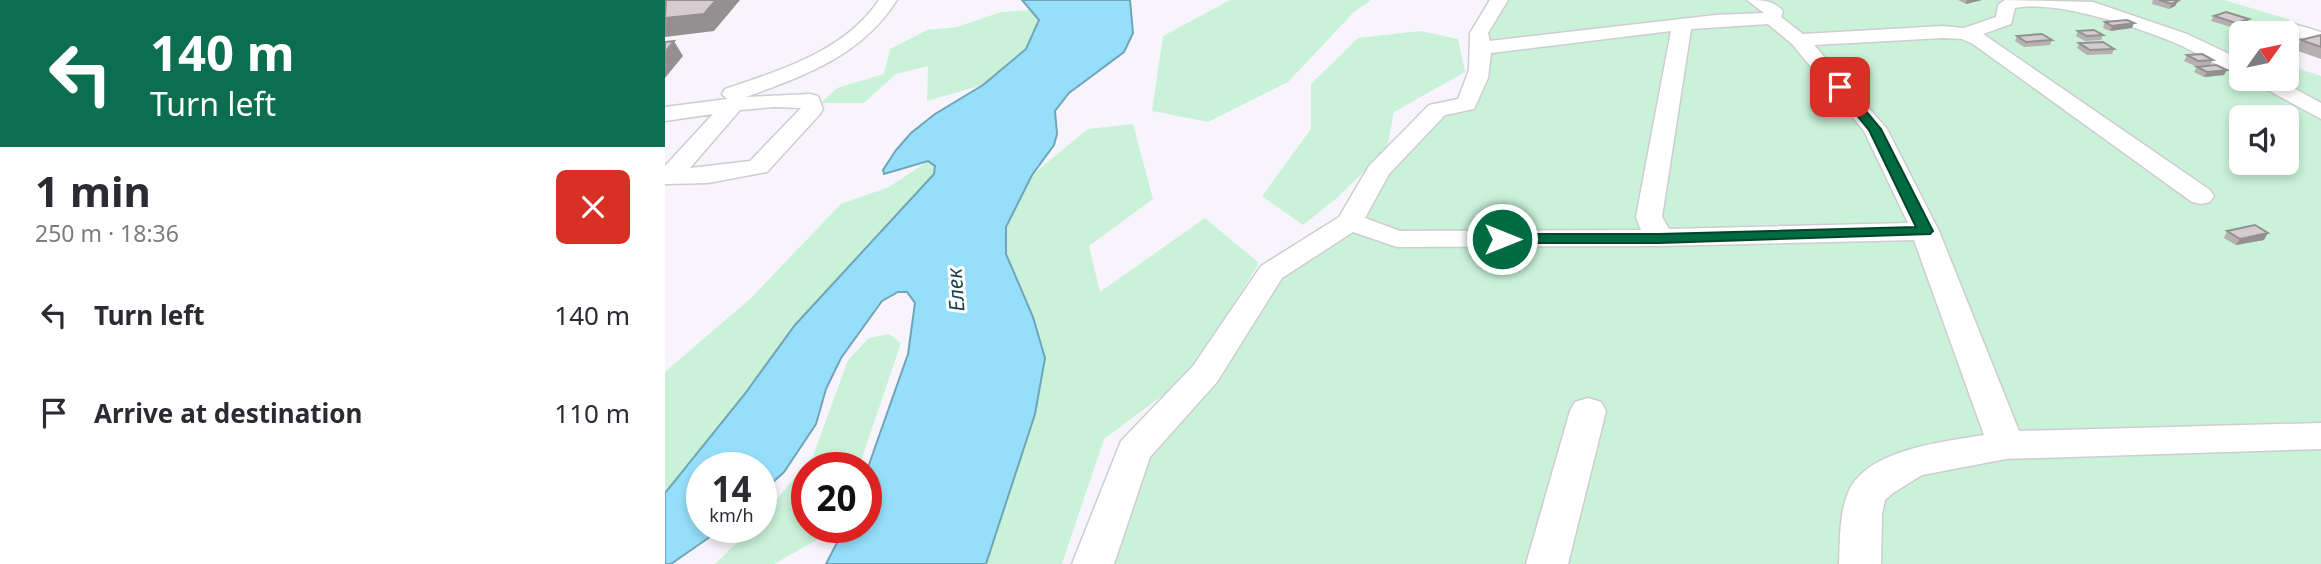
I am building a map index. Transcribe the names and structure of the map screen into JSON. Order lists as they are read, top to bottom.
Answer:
{
  "water": ["Елек"],
  "north": "top right",
  "page": {
    "turn": ["140 m", "Turn left"],
    "heading": ["1 min", "250 m · 18:36"],
    "list": [
      {
        "name": "Turn left",
        "value": "140 m"
      },
      {
        "name": "Arrive at destination",
        "value": "110 m"
      }
    ],
    "speed": "14 km/h",
    "limit": "20"
  }
}
